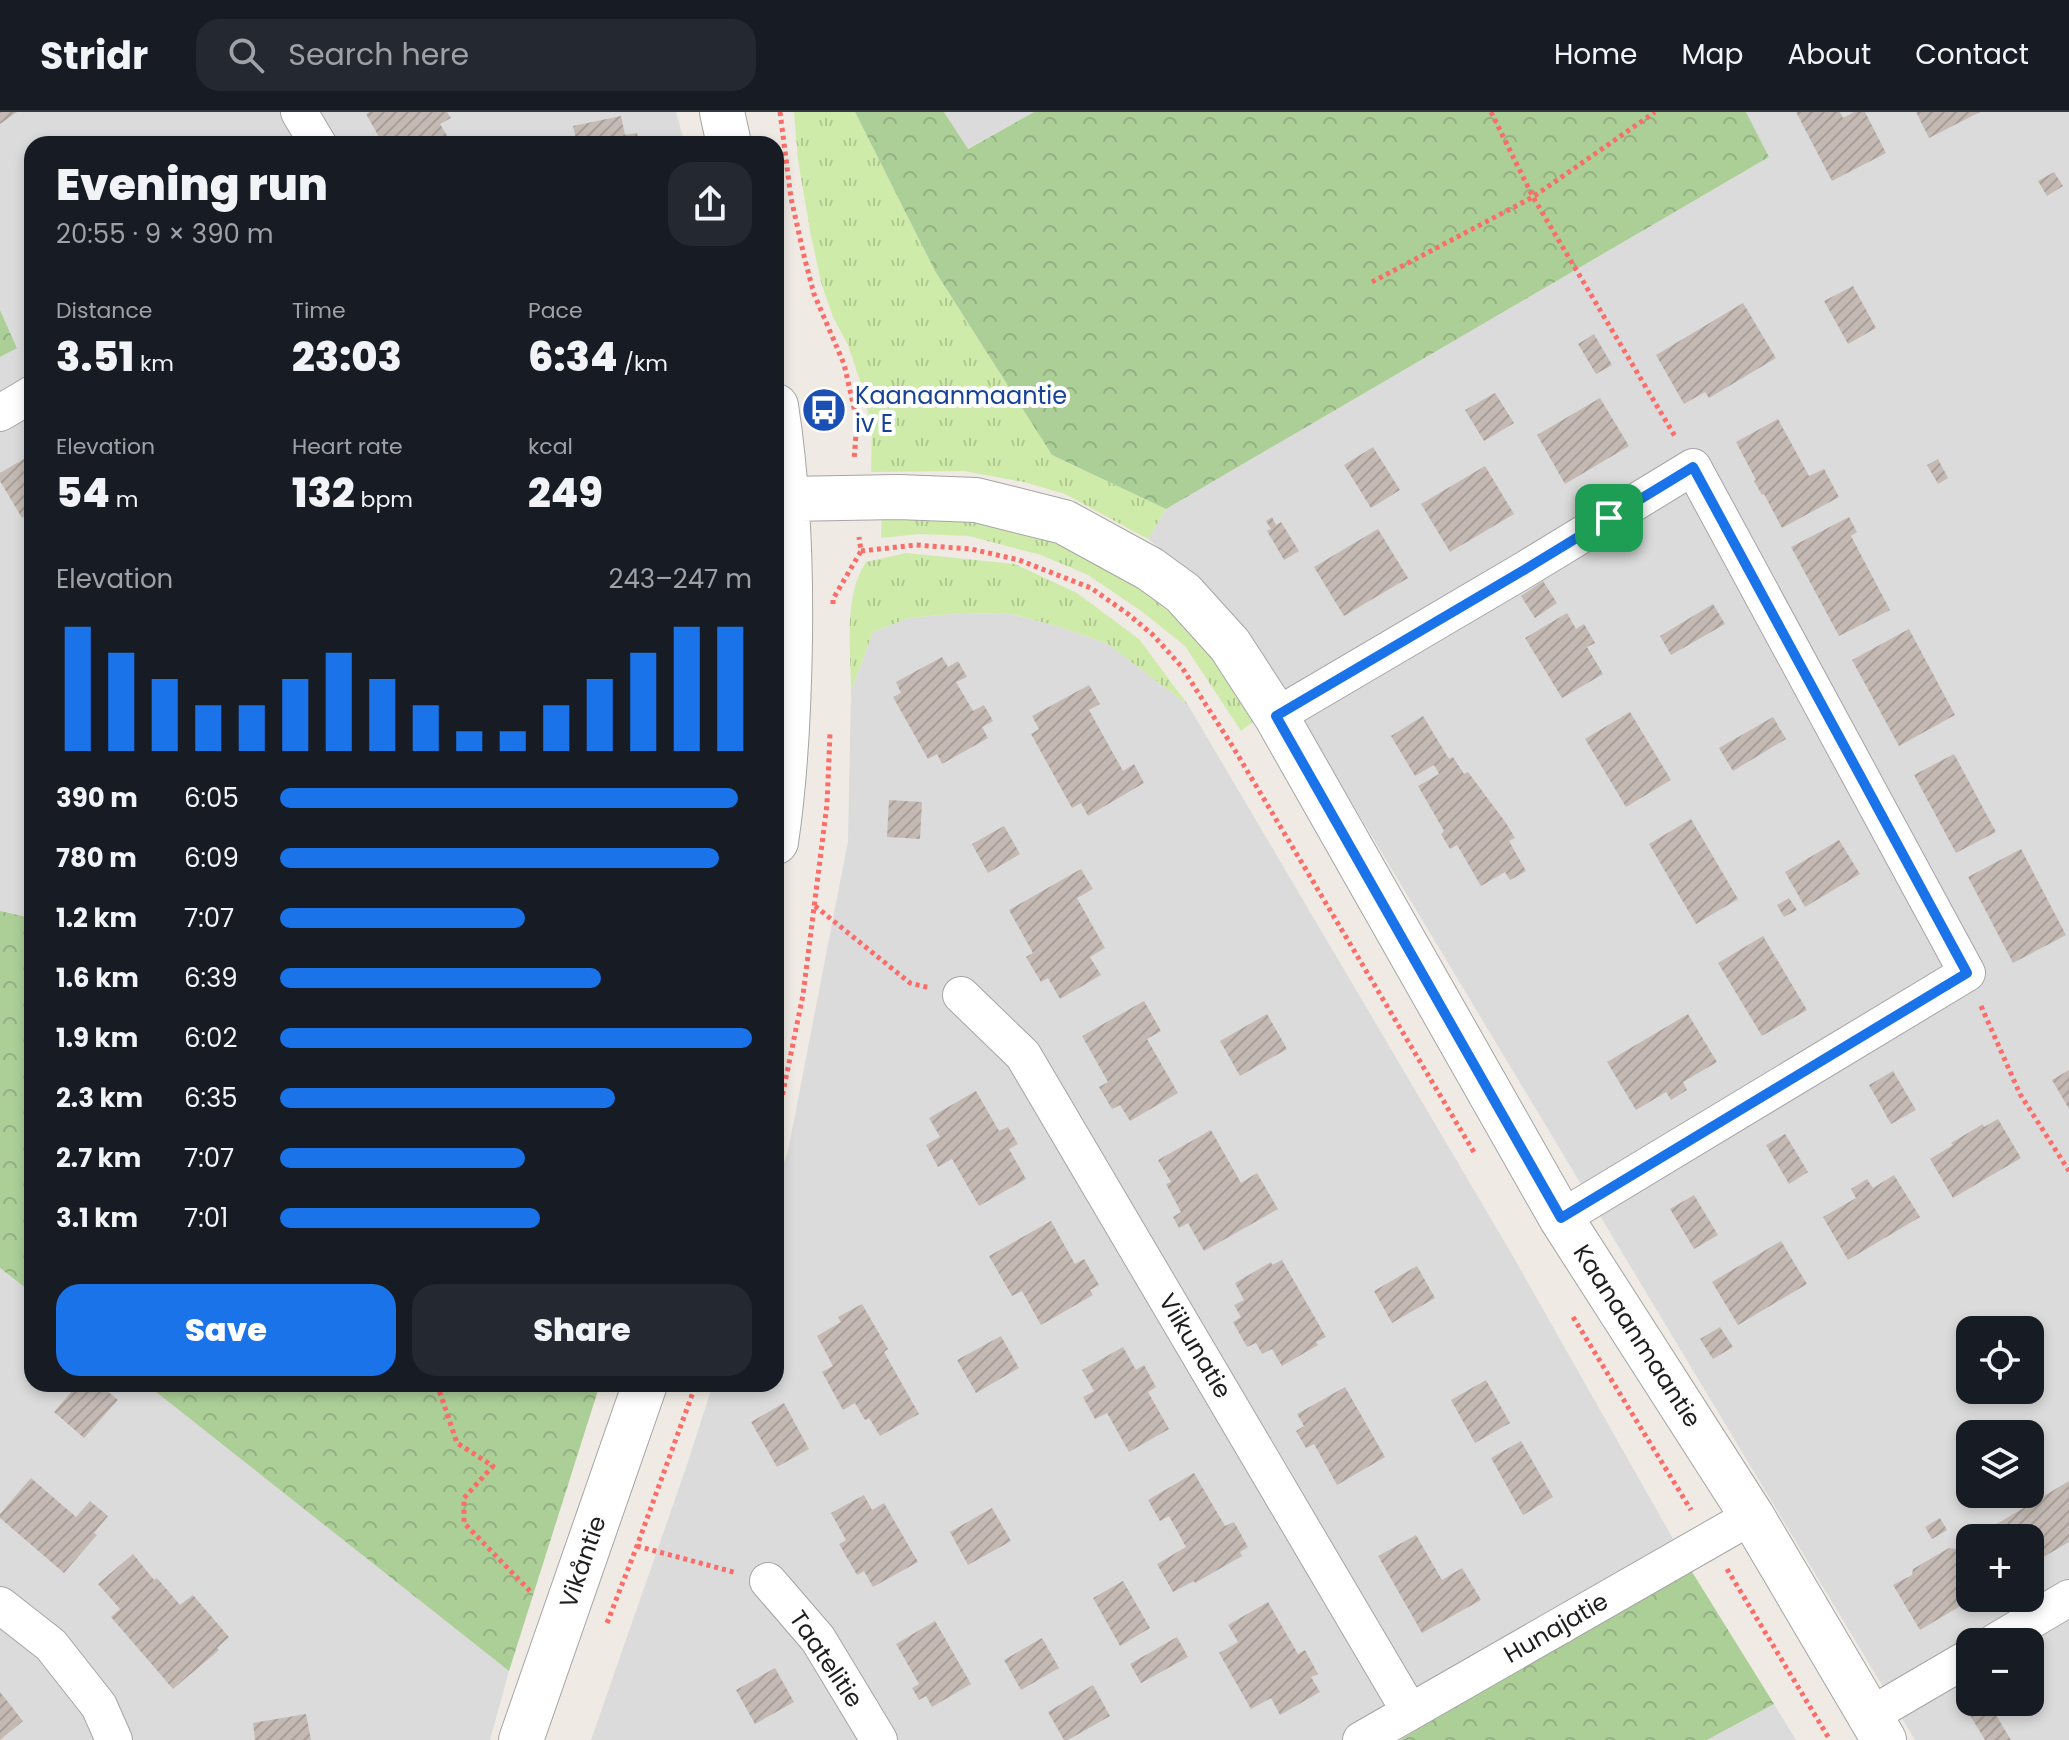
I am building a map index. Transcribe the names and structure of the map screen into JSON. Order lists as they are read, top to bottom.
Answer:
{
  "streets": {
    "street": [
      "Kaanaanmaantie",
      "Viikunatie",
      "Vikåntie",
      "Hunajatie",
      "Taatelitie"
    ]
  },
  "crossings": [
    ["Kaanaanmaantie", "Hunajatie"],
    ["Viikunatie", "Hunajatie"]
  ],
  "places": {
    "bus stop": ["Kaanaanmaantie iv E"]
  },
  "page": {
    "header": "Stridr",
    "search": "Search here",
    "nav": [
      "Home",
      "Map",
      "About",
      "Contact"
    ],
    "heading": ["Evening run", "20:55 · 9 × 390 m"],
    "stats": [
      ["Distance", "3.51 km"],
      ["Time", "23:03"],
      ["Pace", "6:34 /km"],
      ["Elevation", "54 m"],
      ["Heart rate", "132 bpm"],
      ["kcal", "249"]
    ],
    "chart": ["Elevation", "243–247 m"],
    "list": [
      {
        "name": "390 m",
        "note": "6:05"
      },
      {
        "name": "780 m",
        "note": "6:09"
      },
      {
        "name": "1.2 km",
        "note": "7:07"
      },
      {
        "name": "1.6 km",
        "note": "6:39"
      },
      {
        "name": "1.9 km",
        "note": "6:02"
      },
      {
        "name": "2.3 km",
        "note": "6:35"
      },
      {
        "name": "2.7 km",
        "note": "7:07"
      },
      {
        "name": "3.1 km",
        "note": "7:01"
      }
    ],
    "buttons": ["Save", "Share"],
    "map_buttons": ["+", "−"]
  }
}
